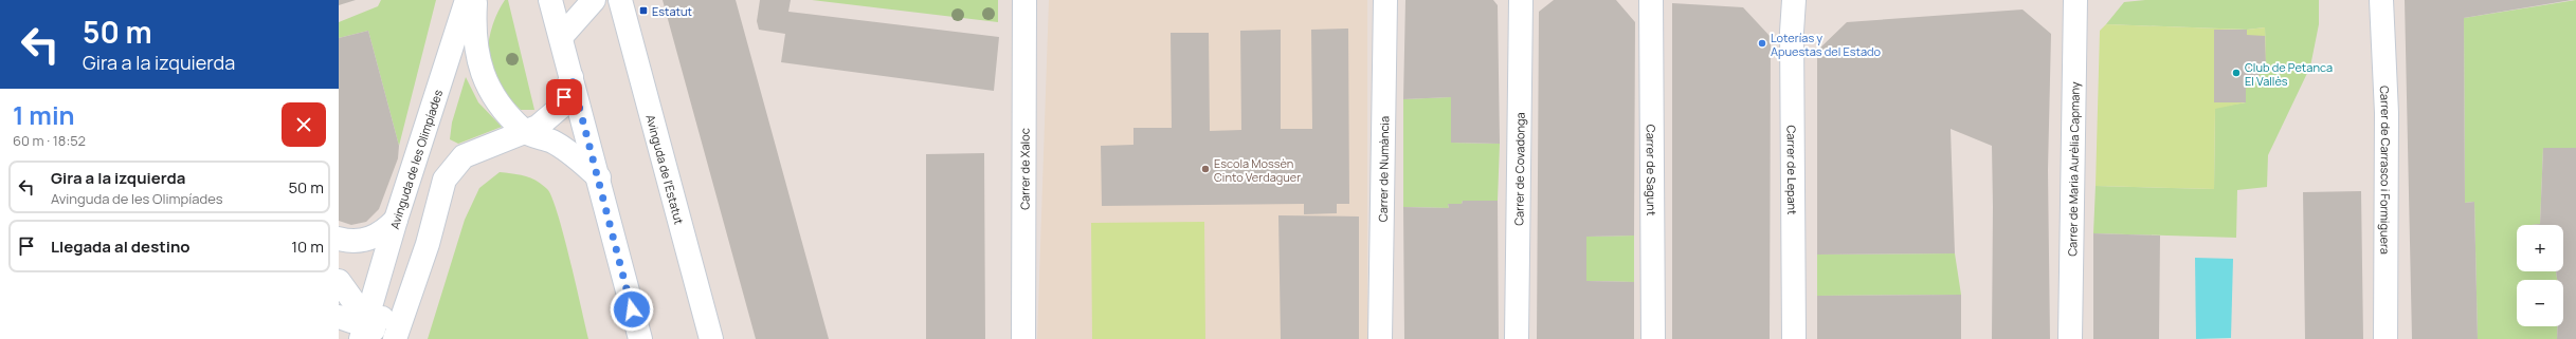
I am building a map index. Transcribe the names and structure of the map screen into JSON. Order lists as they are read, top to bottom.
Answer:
{
  "streets": {
    "street": [
      "Avinguda de les Olimpíades",
      "Carrer de Numància",
      "Carrer de Covadonga",
      "Carrer de Sagunt",
      "Carrer de Lepant",
      "Carrer de Maria Aurèlia Capmany",
      "Carrer de Carrasco i Formiguera",
      "Avinguda de l'Estatut",
      "Carrer de Xaloc"
    ]
  },
  "places": {
    "transit": ["Estatut"],
    "other": ["Loterías y Apuestas del Estado", "Club de Petanca El Vallès", "Escola Mossèn Cinto Verdaguer"]
  },
  "page": {
    "turn": ["50 m", "Gira a la izquierda"],
    "heading": ["1 min", "60 m · 18:52"],
    "list": [
      {
        "name": "Gira a la izquierda",
        "note": "Avinguda de les Olimpíades",
        "value": "50 m"
      },
      {
        "name": "Llegada al destino",
        "value": "10 m"
      }
    ],
    "map_buttons": ["+", "−"]
  }
}
